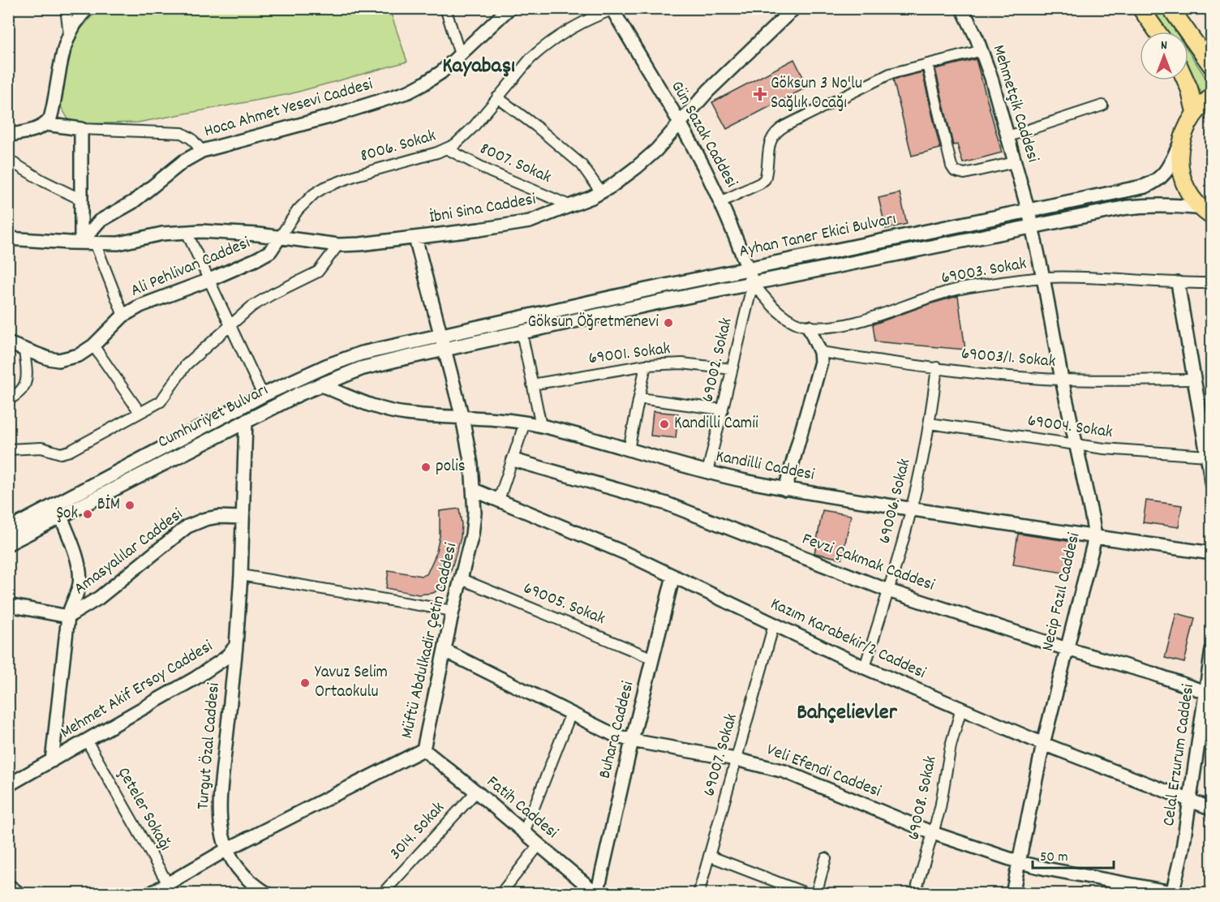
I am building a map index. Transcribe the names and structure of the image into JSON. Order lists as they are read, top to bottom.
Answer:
{
  "streets": {
    "main road": ["Ayhan Taner Ekici Bulvarı", "Cumhuriyet Bulvarı"],
    "street": [
      "Mehmetçik Caddesi",
      "Hoca Ahmet Yesevi Caddesi",
      "Gün Sazak Caddesi",
      "8006. Sokak",
      "8007. Sokak",
      "İbni Sina Caddesi",
      "Ali Pehlivan Caddesi",
      "69003. Sokak",
      "69001. Sokak",
      "69003/1. Sokak",
      "69002. Sokak",
      "69004. Sokak",
      "Kandilli Caddesi",
      "69006. Sokak",
      "Amasyalılar Caddesi",
      "Fevzi Çakmak Caddesi",
      "Necip Fazıl Caddesi",
      "69005. Sokak",
      "Kazım Karabekir/2 Caddesi",
      "Müftü Abdulkadir Çetin Caddesi",
      "Mehmet Akif Ersoy Caddesi",
      "Buhara Caddesi",
      "Turgut Özal Caddesi",
      "69007. Sokak",
      "Celal Erzurum Caddesi",
      "Veli Efendi Caddesi",
      "69008. Sokak",
      "Fatih Caddesi",
      "Çeteler Sokağı",
      "3014. Sokak"
    ]
  },
  "crossings": [
    ["Mehmetçik Caddesi", "Ayhan Taner Ekici Bulvarı"],
    ["Mehmetçik Caddesi", "Necip Fazıl Caddesi"],
    ["Hoca Ahmet Yesevi Caddesi", "İbni Sina Caddesi"],
    ["Gün Sazak Caddesi", "8006. Sokak"],
    ["Gün Sazak Caddesi", "İbni Sina Caddesi"],
    ["Gün Sazak Caddesi", "Ayhan Taner Ekici Bulvarı"],
    ["Gün Sazak Caddesi", "69003. Sokak"],
    ["Gün Sazak Caddesi", "69002. Sokak"],
    ["8006. Sokak", "8007. Sokak"],
    ["8006. Sokak", "İbni Sina Caddesi"],
    ["8006. Sokak", "Ali Pehlivan Caddesi"],
    ["8007. Sokak", "İbni Sina Caddesi"],
    ["İbni Sina Caddesi", "Ali Pehlivan Caddesi"],
    ["İbni Sina Caddesi", "Müftü Abdulkadir Çetin Caddesi"],
    ["Ayhan Taner Ekici Bulvarı", "69003. Sokak"],
    ["Ayhan Taner Ekici Bulvarı", "69002. Sokak"],
    ["Ayhan Taner Ekici Bulvarı", "Cumhuriyet Bulvarı"],
    ["Ayhan Taner Ekici Bulvarı", "Necip Fazıl Caddesi"],
    ["Ayhan Taner Ekici Bulvarı", "Müftü Abdulkadir Çetin Caddesi"],
    ["69003. Sokak", "69002. Sokak"],
    ["69003. Sokak", "Necip Fazıl Caddesi"],
    ["69001. Sokak", "69002. Sokak"],
    ["69003/1. Sokak", "69006. Sokak"],
    ["69003/1. Sokak", "Necip Fazıl Caddesi"],
    ["69002. Sokak", "Kandilli Caddesi"],
    ["Cumhuriyet Bulvarı", "Kandilli Caddesi"],
    ["Cumhuriyet Bulvarı", "Müftü Abdulkadir Çetin Caddesi"],
    ["Cumhuriyet Bulvarı", "Mehmet Akif Ersoy Caddesi"],
    ["69004. Sokak", "69006. Sokak"],
    ["69004. Sokak", "Necip Fazıl Caddesi"],
    ["Kandilli Caddesi", "69006. Sokak"],
    ["Kandilli Caddesi", "Necip Fazıl Caddesi"],
    ["Kandilli Caddesi", "Müftü Abdulkadir Çetin Caddesi"],
    ["69006. Sokak", "Fevzi Çakmak Caddesi"],
    ["69006. Sokak", "Kazım Karabekir/2 Caddesi"],
    ["Amasyalılar Caddesi", "Mehmet Akif Ersoy Caddesi"],
    ["Fevzi Çakmak Caddesi", "Necip Fazıl Caddesi"],
    ["Fevzi Çakmak Caddesi", "Celal Erzurum Caddesi"],
    ["Necip Fazıl Caddesi", "Kazım Karabekir/2 Caddesi"],
    ["Necip Fazıl Caddesi", "Veli Efendi Caddesi"],
    ["69005. Sokak", "Müftü Abdulkadir Çetin Caddesi"],
    ["69005. Sokak", "Buhara Caddesi"],
    ["Kazım Karabekir/2 Caddesi", "Müftü Abdulkadir Çetin Caddesi"],
    ["Kazım Karabekir/2 Caddesi", "Buhara Caddesi"],
    ["Kazım Karabekir/2 Caddesi", "69007. Sokak"],
    ["Kazım Karabekir/2 Caddesi", "Celal Erzurum Caddesi"],
    ["Kazım Karabekir/2 Caddesi", "69008. Sokak"],
    ["Müftü Abdulkadir Çetin Caddesi", "Turgut Özal Caddesi"],
    ["Müftü Abdulkadir Çetin Caddesi", "Veli Efendi Caddesi"],
    ["Müftü Abdulkadir Çetin Caddesi", "Fatih Caddesi"],
    ["Müftü Abdulkadir Çetin Caddesi", "Çeteler Sokağı"],
    ["Mehmet Akif Ersoy Caddesi", "Turgut Özal Caddesi"],
    ["Mehmet Akif Ersoy Caddesi", "Çeteler Sokağı"],
    ["Buhara Caddesi", "Veli Efendi Caddesi"],
    ["Buhara Caddesi", "Fatih Caddesi"],
    ["69007. Sokak", "Veli Efendi Caddesi"],
    ["Celal Erzurum Caddesi", "Veli Efendi Caddesi"],
    ["Veli Efendi Caddesi", "69008. Sokak"],
    ["Fatih Caddesi", "3014. Sokak"]
  ],
  "districts": ["Kayabaşı", "Bahçelievler"],
  "places": {
    "health": ["Göksun 3 No'lu Sağlık Ocağı"],
    "other": [
      "Göksun Öğretmenevi",
      "Kandilli Camii",
      "polis",
      "BİM",
      "Şok",
      "Yavuz Selim Ortaokulu"
    ]
  },
  "scale_bar": "50 m",
  "north": "top"
}
